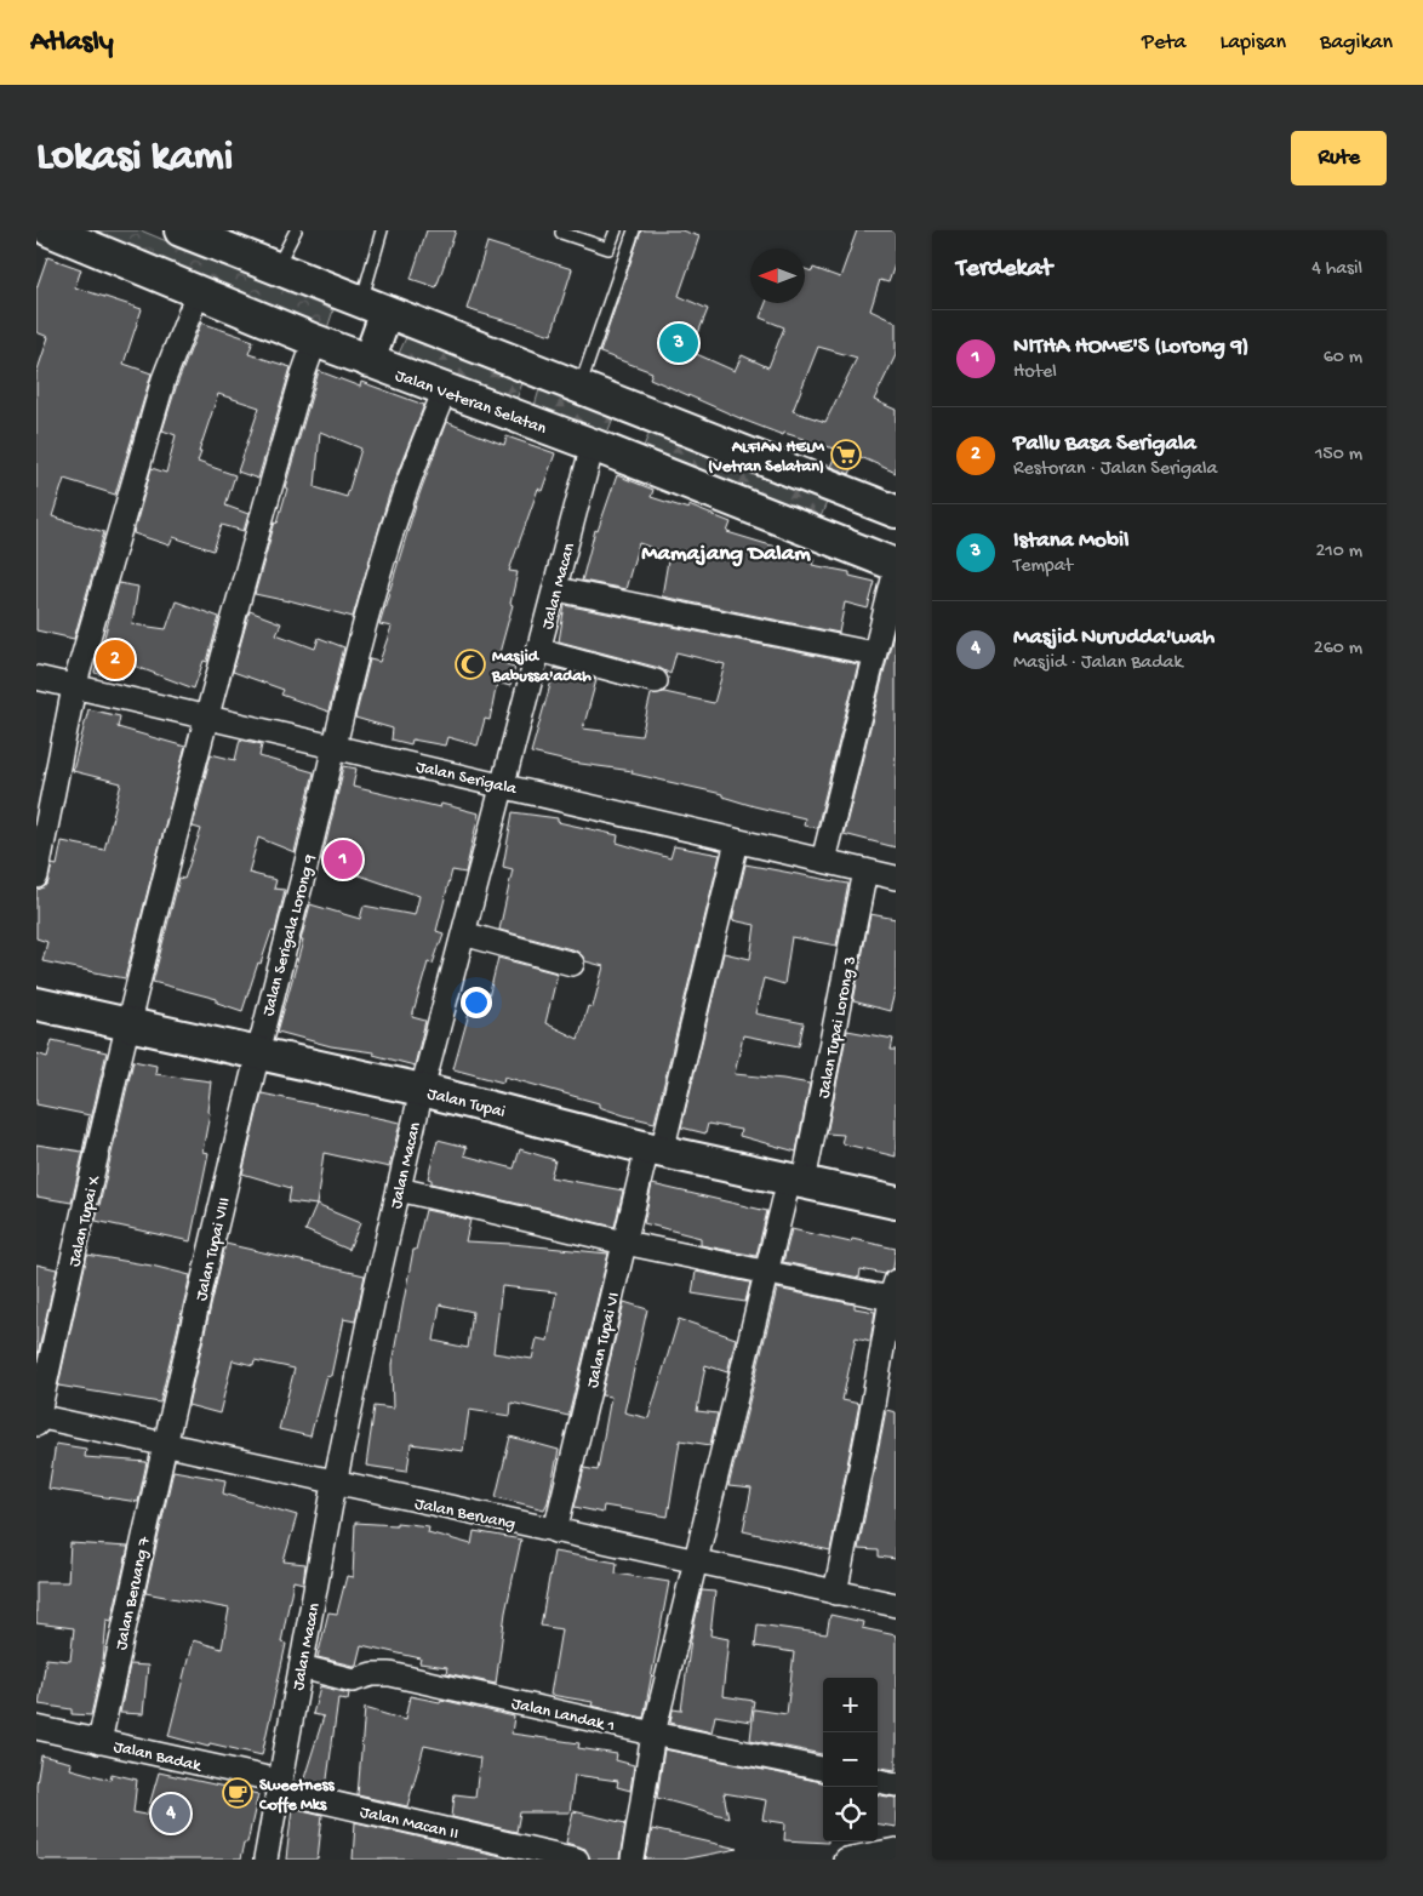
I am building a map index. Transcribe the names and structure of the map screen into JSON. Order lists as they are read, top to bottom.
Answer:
{
  "streets": {
    "main road": ["Jalan Veteran Selatan", "Jalan Tupai"],
    "street": [
      "Jalan Macan",
      "Jalan Serigala",
      "Jalan Serigala Lorong 9",
      "Jalan Tupai Lorong 3",
      "Jalan Tupai X",
      "Jalan Tupai VIII",
      "Jalan Tupai VI",
      "Jalan Beruang",
      "Jalan Beruang 7",
      "Jalan Landak 1",
      "Jalan Badak",
      "Jalan Macan II"
    ]
  },
  "crossings": [
    ["Jalan Veteran Selatan", "Jalan Macan"],
    ["Jalan Veteran Selatan", "Jalan Serigala Lorong 9"],
    ["Jalan Veteran Selatan", "Jalan Tupai X"],
    ["Jalan Macan", "Jalan Serigala"],
    ["Jalan Macan", "Jalan Tupai"],
    ["Jalan Macan", "Jalan Beruang"],
    ["Jalan Macan", "Jalan Landak 1"],
    ["Jalan Macan", "Jalan Badak"],
    ["Jalan Macan", "Jalan Macan II"],
    ["Jalan Serigala", "Jalan Serigala Lorong 9"],
    ["Jalan Serigala", "Jalan Tupai Lorong 3"],
    ["Jalan Serigala", "Jalan Tupai X"],
    ["Jalan Serigala", "Jalan Tupai VI"],
    ["Jalan Serigala Lorong 9", "Jalan Tupai"],
    ["Jalan Serigala Lorong 9", "Jalan Tupai VIII"],
    ["Jalan Tupai Lorong 3", "Jalan Tupai"],
    ["Jalan Tupai Lorong 3", "Jalan Beruang"],
    ["Jalan Tupai Lorong 3", "Jalan Landak 1"],
    ["Jalan Tupai", "Jalan Tupai X"],
    ["Jalan Tupai", "Jalan Tupai VIII"],
    ["Jalan Tupai", "Jalan Tupai VI"],
    ["Jalan Tupai X", "Jalan Beruang"],
    ["Jalan Tupai VIII", "Jalan Beruang"],
    ["Jalan Tupai VIII", "Jalan Beruang 7"],
    ["Jalan Tupai VI", "Jalan Beruang"],
    ["Jalan Beruang", "Jalan Beruang 7"],
    ["Jalan Beruang 7", "Jalan Badak"],
    ["Jalan Badak", "Jalan Macan II"]
  ],
  "districts": ["Mamajang Dalam"],
  "places": {
    "supermarket": ["ALFIAN HELM (Vetran Selatan)"],
    "mosque": ["Masjid Babussa'adah"],
    "cafe": ["Sweetness Coffe Mks"]
  },
  "north": "left",
  "page": {
    "header": "Atlasly",
    "nav": ["Peta", "Lapisan", "Bagikan"],
    "buttons": "Rute",
    "title": "Lokasi kami",
    "heading": ["Terdekat", "4 hasil"],
    "list": [
      {
        "mark": "1",
        "name": "NITHA HOME'S (Lorong 9)",
        "note": "Hotel",
        "value": "60 m"
      },
      {
        "mark": "2",
        "name": "Pallu Basa Serigala",
        "note": "Restoran · Jalan Serigala",
        "value": "150 m"
      },
      {
        "mark": "3",
        "name": "Istana Mobil",
        "note": "Tempat",
        "value": "210 m"
      },
      {
        "mark": "4",
        "name": "Masjid Nurudda'wah",
        "note": "Masjid · Jalan Badak",
        "value": "260 m"
      }
    ],
    "pins": [
      "3",
      "2",
      "1",
      "4"
    ],
    "map_buttons": ["+", "−"]
  }
}
